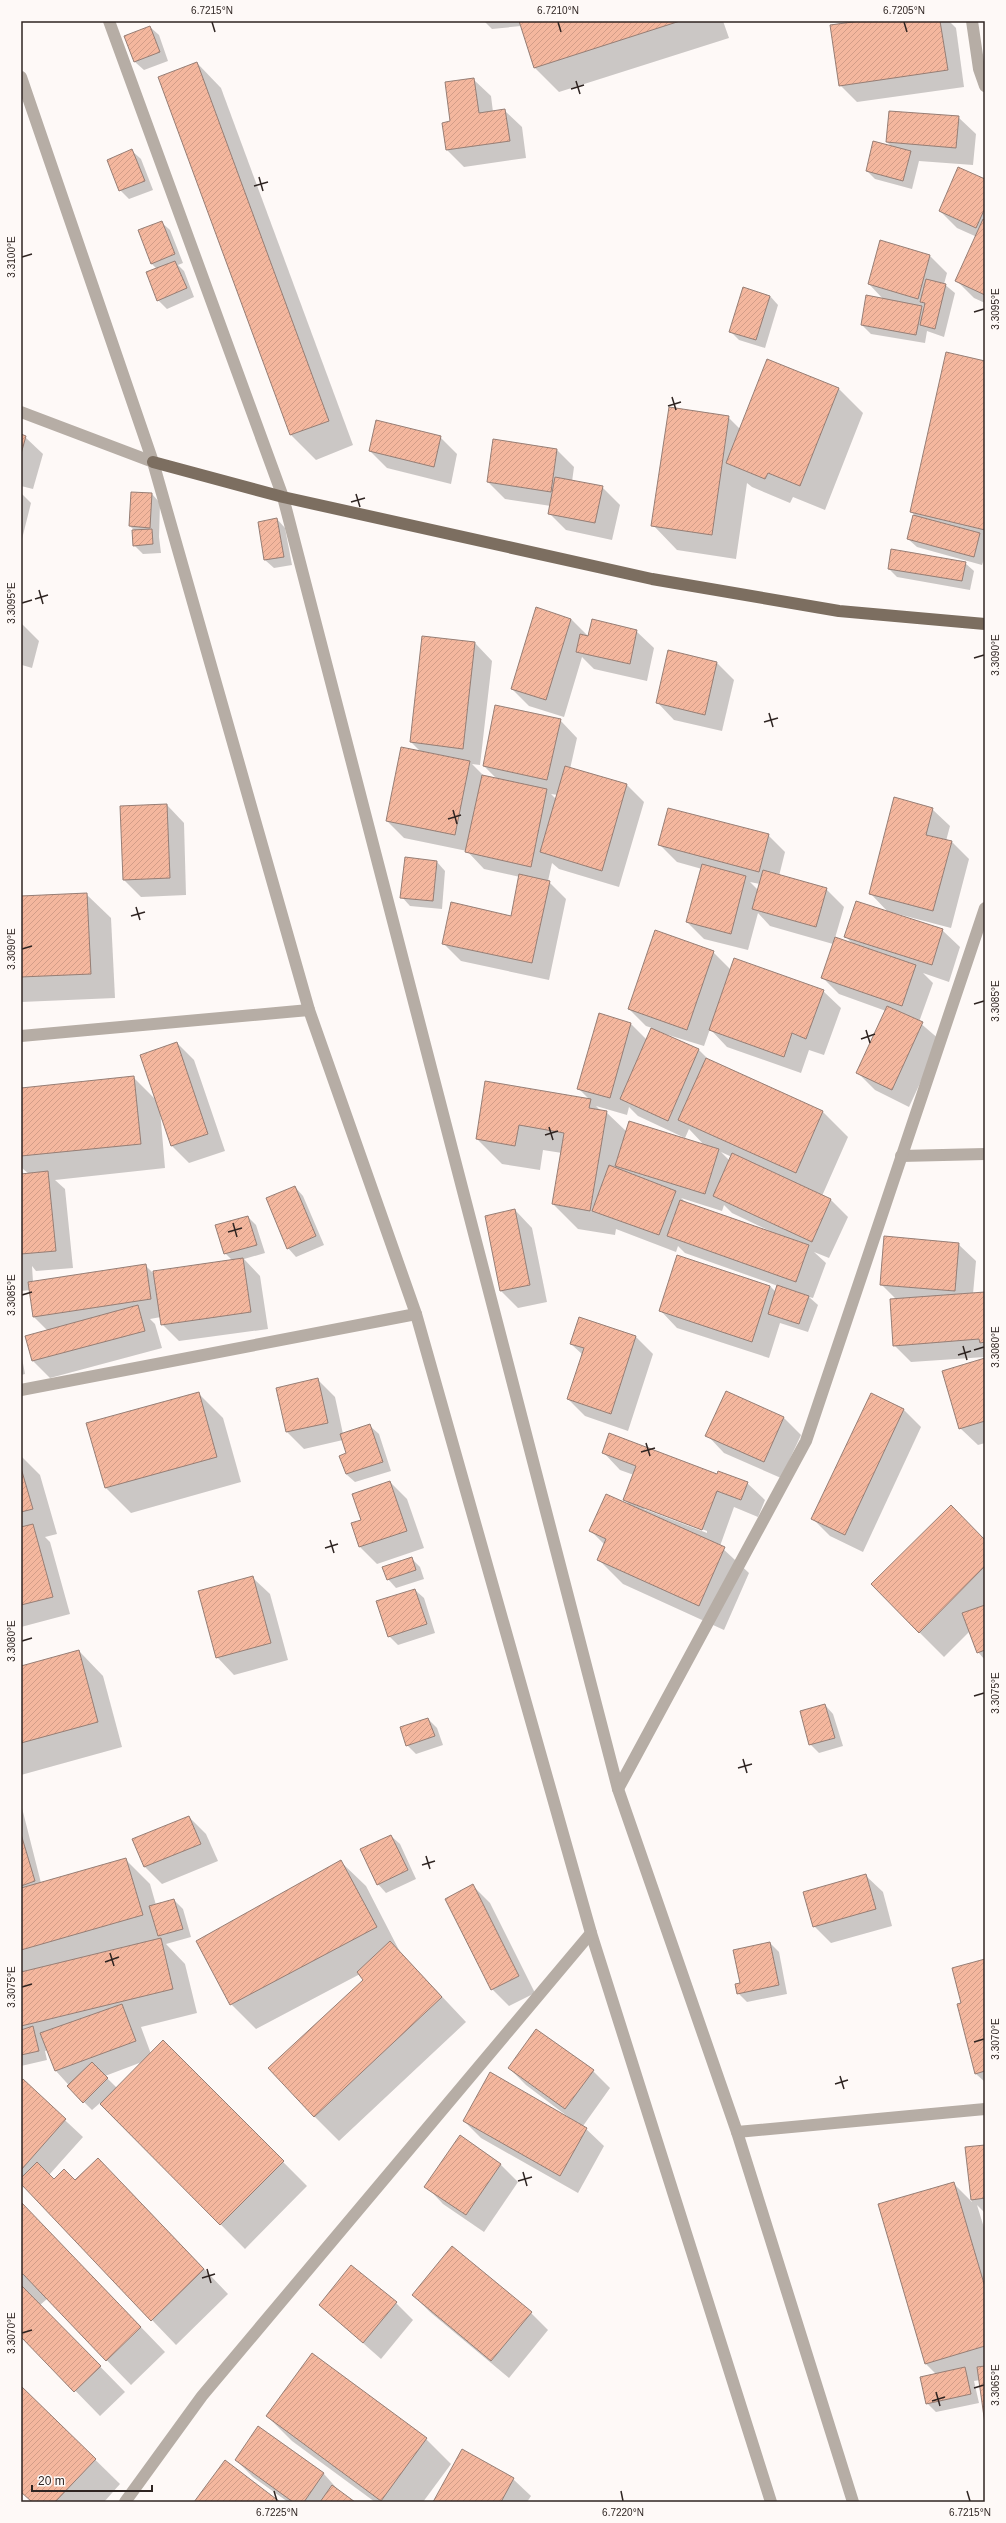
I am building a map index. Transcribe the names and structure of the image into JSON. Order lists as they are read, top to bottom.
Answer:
{
  "scale_bar": "20 m",
  "coordinates": [
    "6.7215°N",
    "6.7210°N",
    "6.7205°N",
    "3.3100°E",
    "3.3095°E",
    "3.3090°E",
    "3.3085°E",
    "3.3080°E",
    "3.3075°E",
    "3.3070°E",
    "3.3065°E",
    "6.7225°N",
    "6.7220°N"
  ]
}
